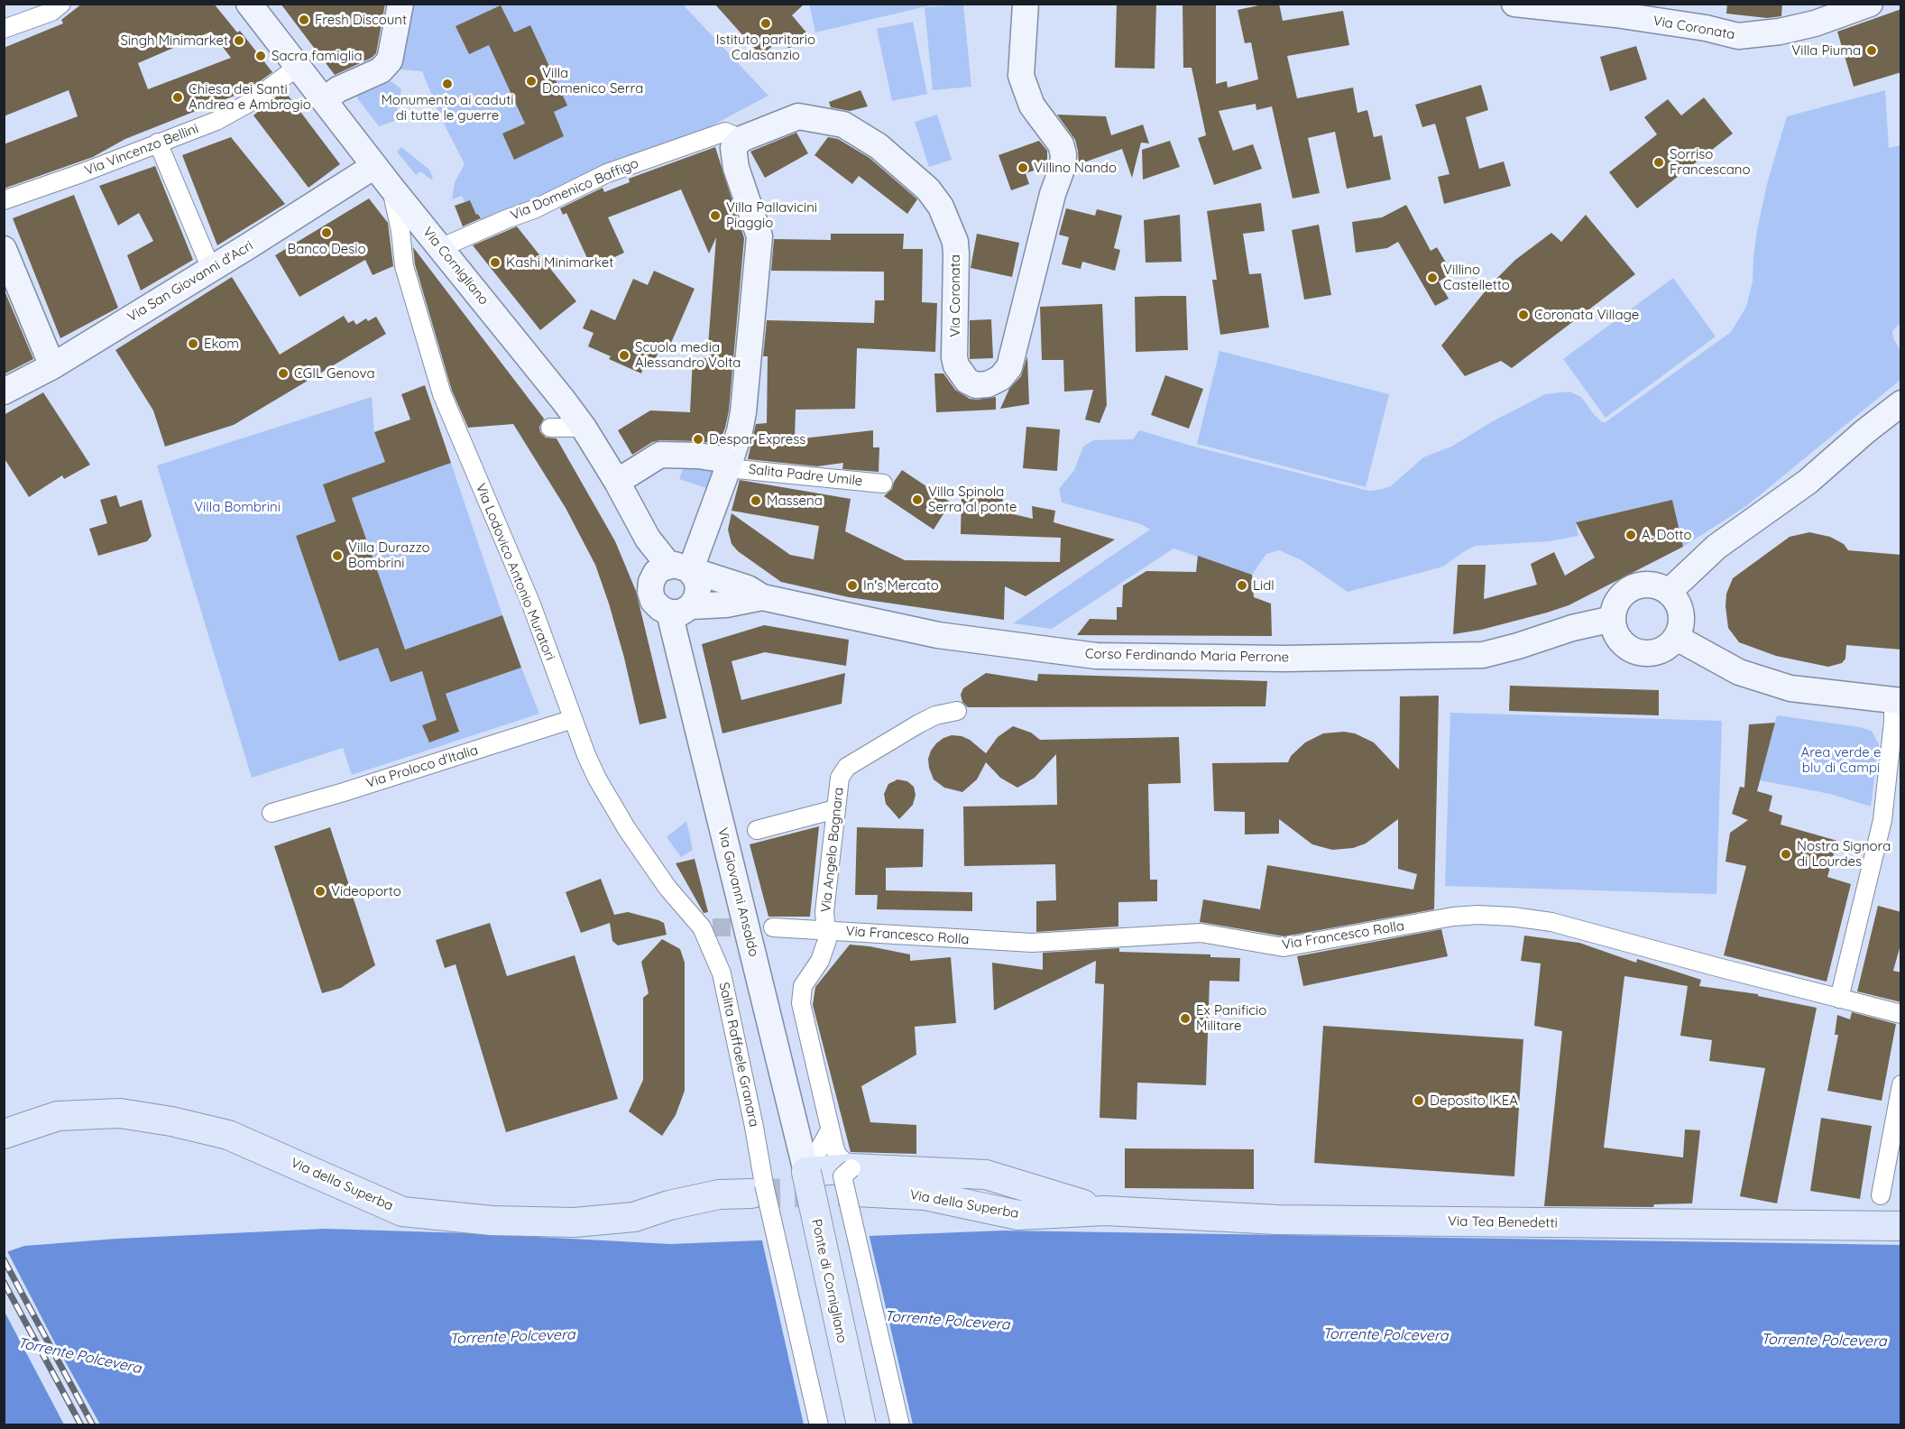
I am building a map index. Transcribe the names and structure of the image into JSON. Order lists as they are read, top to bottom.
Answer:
{
  "streets": {
    "main road": [
      "Via Coronata",
      "Via Cornigliano",
      "Via San Giovanni d'Acri",
      "Corso Ferdinando Maria Perrone",
      "Via Giovanni Ansaldo",
      "Via della Superba",
      "Via Tea Benedetti",
      "Ponte di Cornigliano"
    ],
    "street": [
      "Via Vincenzo Bellini",
      "Via Domenico Baffigo",
      "Salita Padre Umile",
      "Via Lodovico Antonio Muratori",
      "Via Proloco d'Italia",
      "Via Angelo Bagnara",
      "Via Francesco Rolla",
      "Salita Raffaele Granara"
    ]
  },
  "crossings": [
    ["Via Coronata", "Via Domenico Baffigo"],
    ["Via Vincenzo Bellini", "Via Cornigliano"],
    ["Via Domenico Baffigo", "Via Cornigliano"],
    ["Via Cornigliano", "Via San Giovanni d'Acri"],
    ["Via Cornigliano", "Via Lodovico Antonio Muratori"],
    ["Via Cornigliano", "Corso Ferdinando Maria Perrone"],
    ["Via Cornigliano", "Via Giovanni Ansaldo"],
    ["Via Lodovico Antonio Muratori", "Via Proloco d'Italia"],
    ["Via Lodovico Antonio Muratori", "Salita Raffaele Granara"],
    ["Corso Ferdinando Maria Perrone", "Via Giovanni Ansaldo"],
    ["Via Angelo Bagnara", "Via Francesco Rolla"],
    ["Via Angelo Bagnara", "Via Tea Benedetti"],
    ["Via Giovanni Ansaldo", "Ponte di Cornigliano"],
    ["Salita Raffaele Granara", "Via della Superba"],
    ["Via Tea Benedetti", "Ponte di Cornigliano"]
  ],
  "water": ["Torrente Polcevera"],
  "parks": ["Villa Bombrini", "Area verde e blu di Campi"],
  "places": [
    "Fresh Discount",
    "Istituto paritario Calasanzio",
    "Singh Minimarket",
    "Villa Piuma",
    "Sacra famiglia",
    "Villa Domenico Serra",
    "Monumento ai caduti di tutte le guerre",
    "Chiesa dei Santi Andrea e Ambrogio",
    "Sorriso Francescano",
    "Villino Nando",
    "Villa Pallavicini Piaggio",
    "Banco Desio",
    "Kashi Minimarket",
    "Villino Castelletto",
    "Coronata Village",
    "Ekom",
    "Scuola media Alessandro Volta",
    "CGIL Genova",
    "Despar Express",
    "Villa Spinola Serra al ponte",
    "Massena",
    "A. Dotto",
    "Villa Durazzo Bombrini",
    "In's Mercato",
    "Lidl",
    "Nostra Signora di Lourdes",
    "Videoporto",
    "Ex Panificio Militare",
    "Deposito IKEA"
  ]
}
